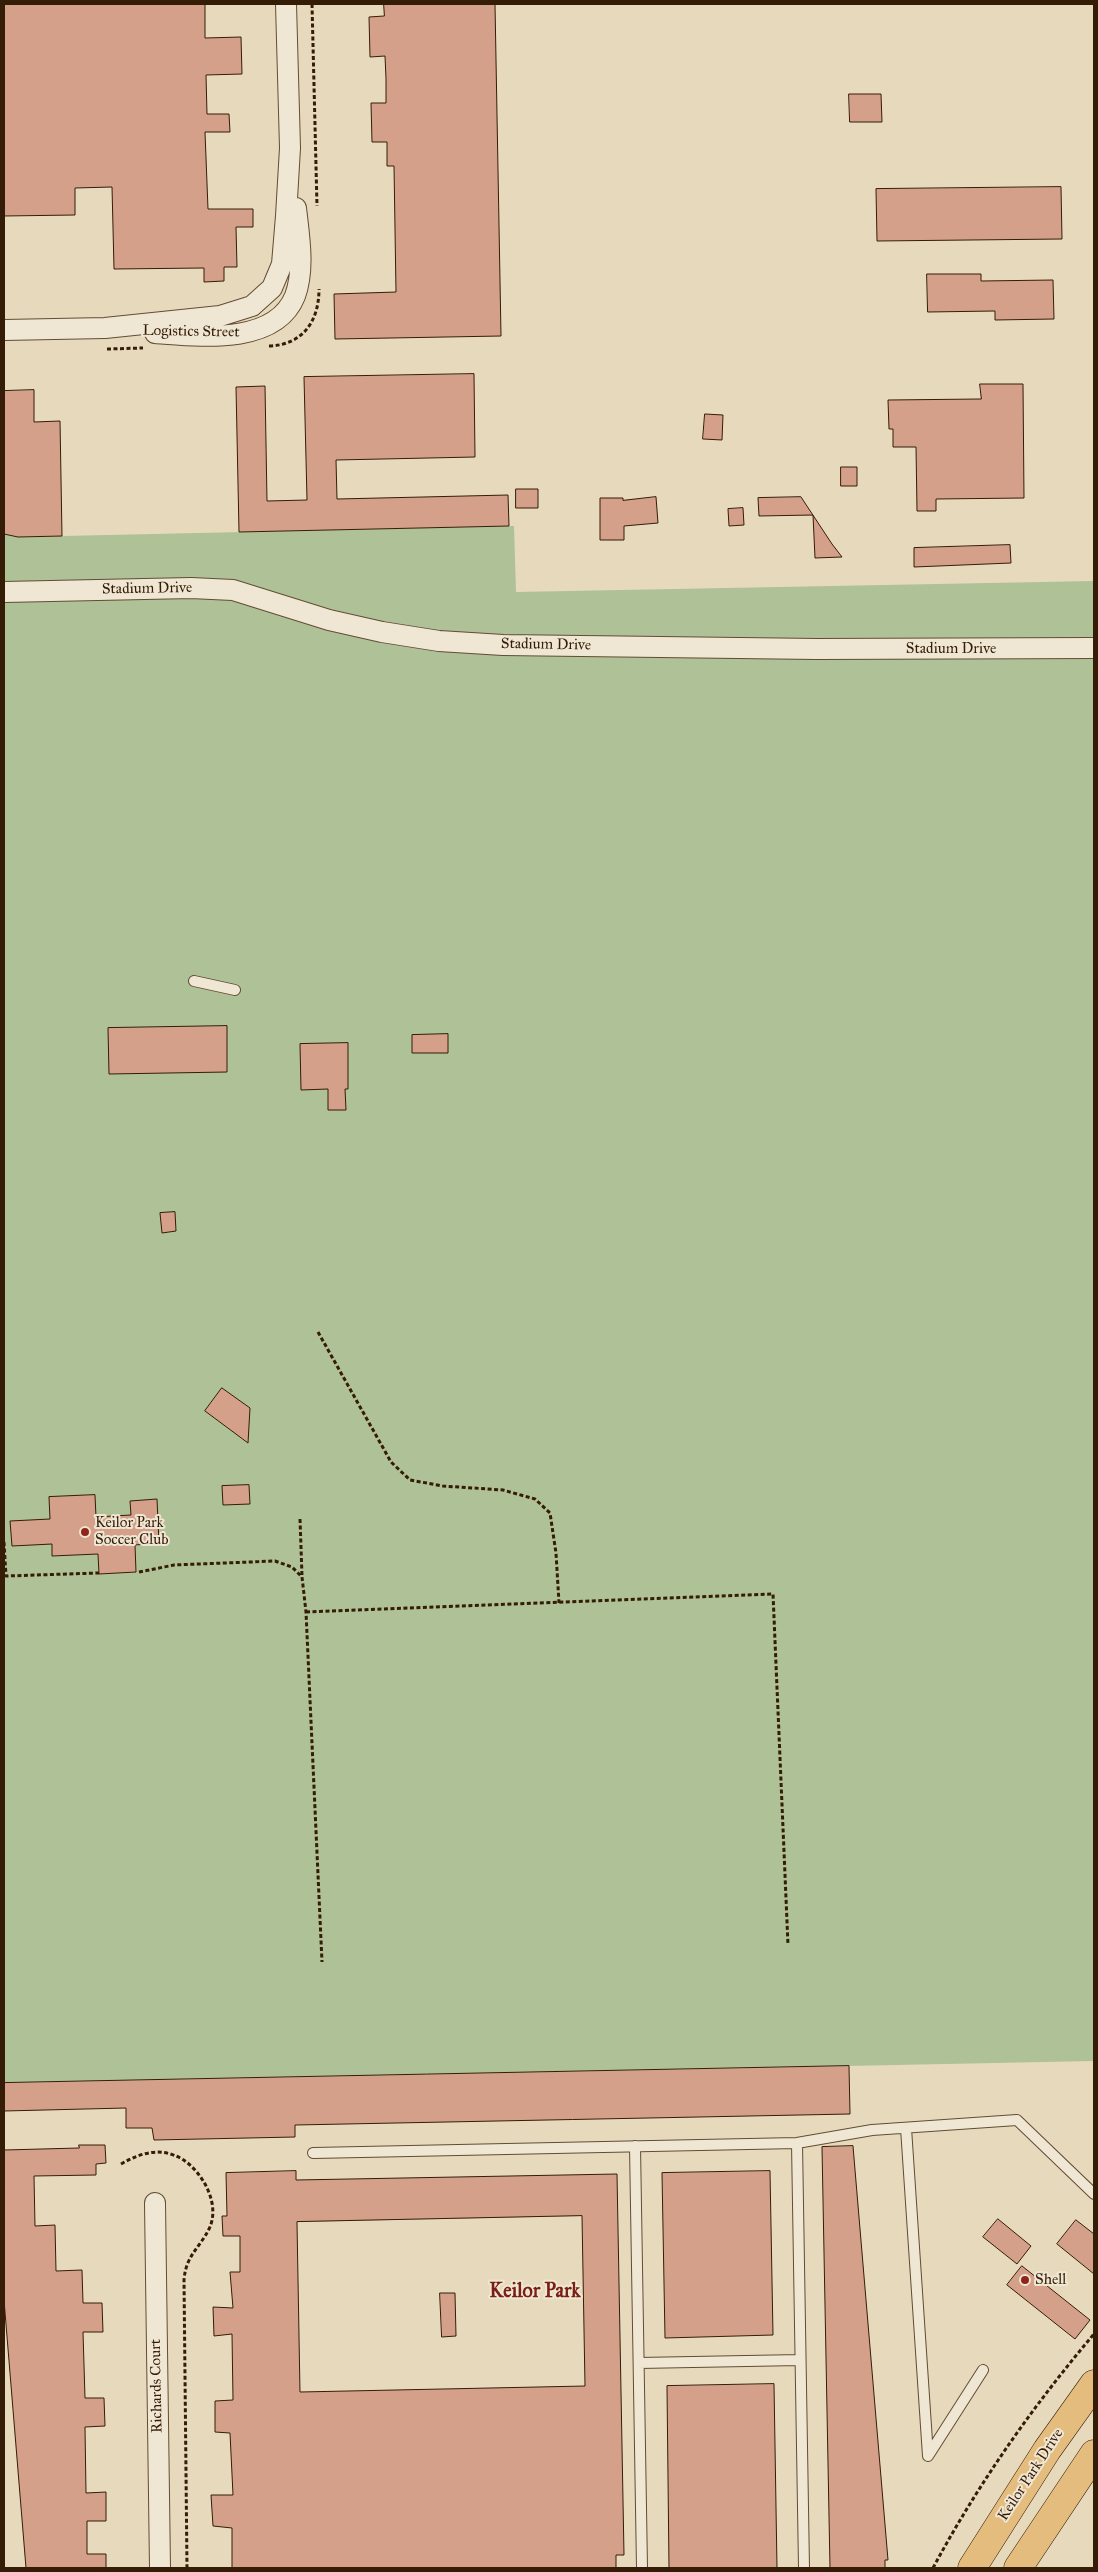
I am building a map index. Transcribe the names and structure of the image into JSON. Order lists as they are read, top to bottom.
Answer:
{
  "streets": {
    "main road": ["Keilor Park Drive"],
    "street": ["Logistics Street", "Stadium Drive", "Richards Court"]
  },
  "districts": ["Keilor Park"],
  "places": ["Keilor Park Soccer Club", "Shell"]
}
